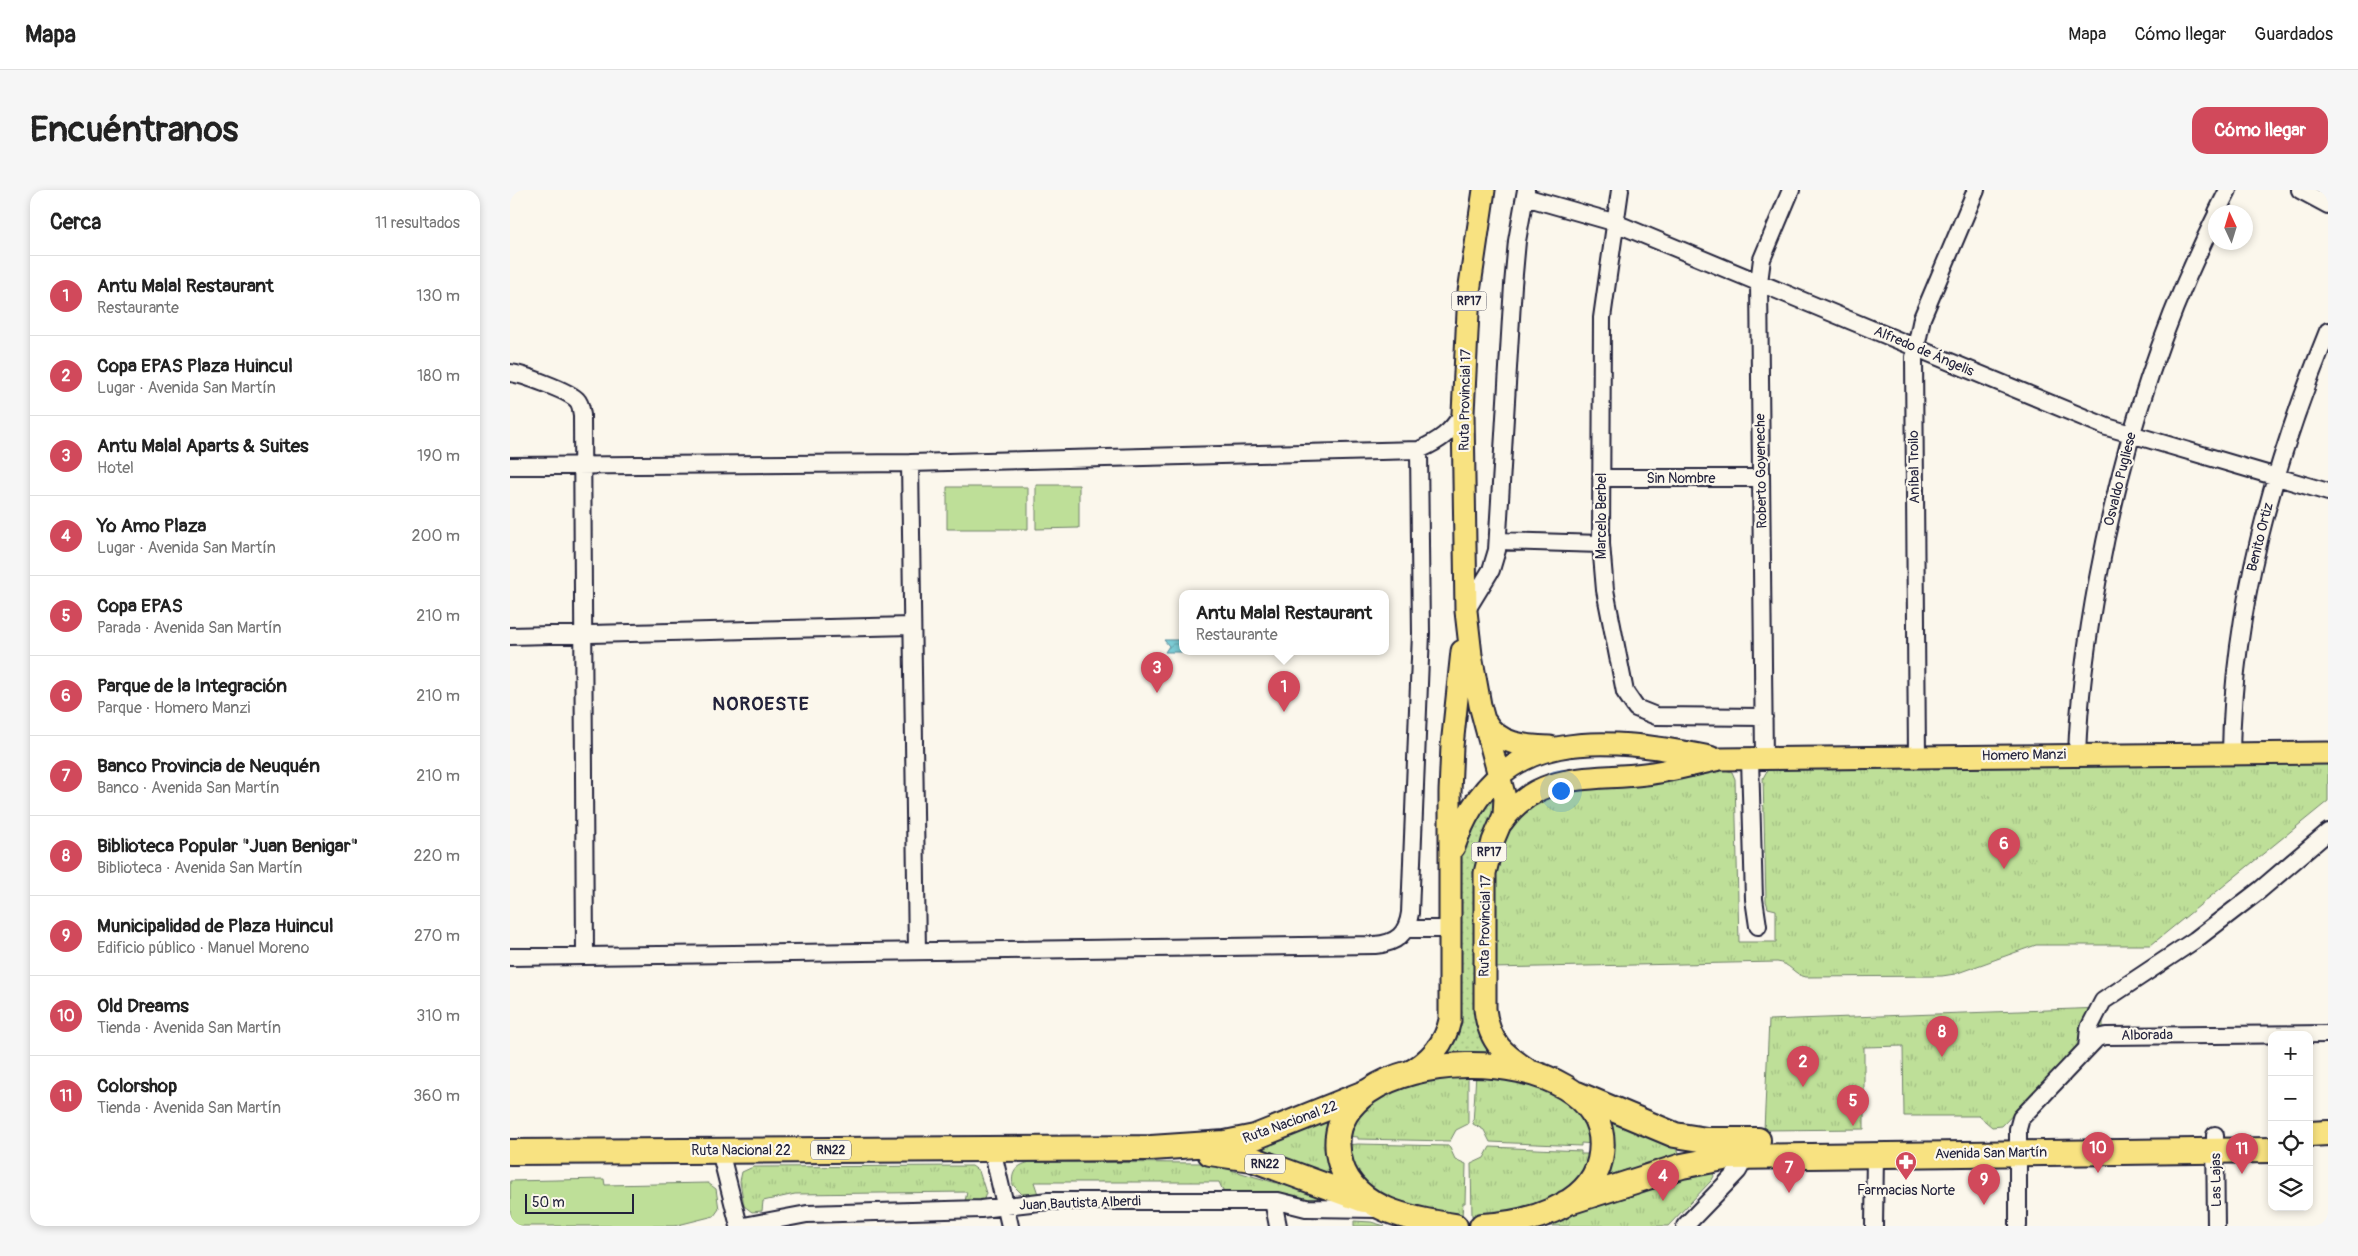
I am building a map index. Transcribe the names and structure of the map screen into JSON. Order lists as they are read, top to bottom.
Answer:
{
  "streets": {
    "highway": ["Ruta Nacional 22", "RN22", "Avenida San Martín"],
    "main road": ["RP17", "Ruta Provincial 17", "Homero Manzi"],
    "street": [
      "Alfredo de Ángelis",
      "Aníbal Troilo",
      "Roberto Goyeneche",
      "Sin Nombre",
      "Osvaldo Pugliese",
      "Marcelo Berbel",
      "Benito Ortiz",
      "Alborada",
      "Las Lajas",
      "Juan Bautista Alberdi"
    ]
  },
  "crossings": [
    ["Alfredo de Ángelis", "Aníbal Troilo"],
    ["Alfredo de Ángelis", "Roberto Goyeneche"],
    ["Alfredo de Ángelis", "Osvaldo Pugliese"],
    ["Alfredo de Ángelis", "Marcelo Berbel"],
    ["Alfredo de Ángelis", "Benito Ortiz"],
    ["Ruta Provincial 17", "Homero Manzi"],
    ["Ruta Provincial 17", "RN22"],
    ["Aníbal Troilo", "Homero Manzi"],
    ["Roberto Goyeneche", "Sin Nombre"],
    ["Roberto Goyeneche", "Marcelo Berbel"],
    ["Roberto Goyeneche", "Homero Manzi"],
    ["Sin Nombre", "Marcelo Berbel"],
    ["Osvaldo Pugliese", "Homero Manzi"],
    ["Benito Ortiz", "Homero Manzi"],
    ["Alborada", "Avenida San Martín"],
    ["Ruta Nacional 22", "RN22"],
    ["Ruta Nacional 22", "Juan Bautista Alberdi"],
    ["RN22", "Avenida San Martín"],
    ["RN22", "Juan Bautista Alberdi"],
    ["Avenida San Martín", "Las Lajas"]
  ],
  "districts": ["NOROESTE"],
  "places": {
    "pharmacy": ["Farmacias Norte"]
  },
  "scale_bar": "50 m",
  "north": "top",
  "page": {
    "header": "Mapa",
    "nav": ["Mapa", "Cómo llegar", "Guardados"],
    "buttons": "Cómo llegar",
    "title": "Encuéntranos",
    "heading": ["Cerca", "11 resultados"],
    "list": [
      {
        "mark": "1",
        "name": "Antu Malal Restaurant",
        "note": "Restaurante",
        "value": "130 m"
      },
      {
        "mark": "2",
        "name": "Copa EPAS Plaza Huincul",
        "note": "Lugar · Avenida San Martín",
        "value": "180 m"
      },
      {
        "mark": "3",
        "name": "Antu Malal Aparts & Suites",
        "note": "Hotel",
        "value": "190 m"
      },
      {
        "mark": "4",
        "name": "Yo Amo Plaza",
        "note": "Lugar · Avenida San Martín",
        "value": "200 m"
      },
      {
        "mark": "5",
        "name": "Copa EPAS",
        "note": "Parada · Avenida San Martín",
        "value": "210 m"
      },
      {
        "mark": "6",
        "name": "Parque de la Integración",
        "note": "Parque · Homero Manzi",
        "value": "210 m"
      },
      {
        "mark": "7",
        "name": "Banco Provincia de Neuquén",
        "note": "Banco · Avenida San Martín",
        "value": "210 m"
      },
      {
        "mark": "8",
        "name": "Biblioteca Popular \"Juan Benigar\"",
        "note": "Biblioteca · Avenida San Martín",
        "value": "220 m"
      },
      {
        "mark": "9",
        "name": "Municipalidad de Plaza Huincul",
        "note": "Edificio público · Manuel Moreno",
        "value": "270 m"
      },
      {
        "mark": "10",
        "name": "Old Dreams",
        "note": "Tienda · Avenida San Martín",
        "value": "310 m"
      },
      {
        "mark": "11",
        "name": "Colorshop",
        "note": "Tienda · Avenida San Martín",
        "value": "360 m"
      }
    ],
    "popup": ["Antu Malal Restaurant", "Restaurante"],
    "pins": [
      "3",
      "1",
      "6",
      "8",
      "2",
      "5",
      "10",
      "11",
      "7",
      "4",
      "9"
    ],
    "map_buttons": ["+", "−"],
    "scale": "50 m"
  }
}
